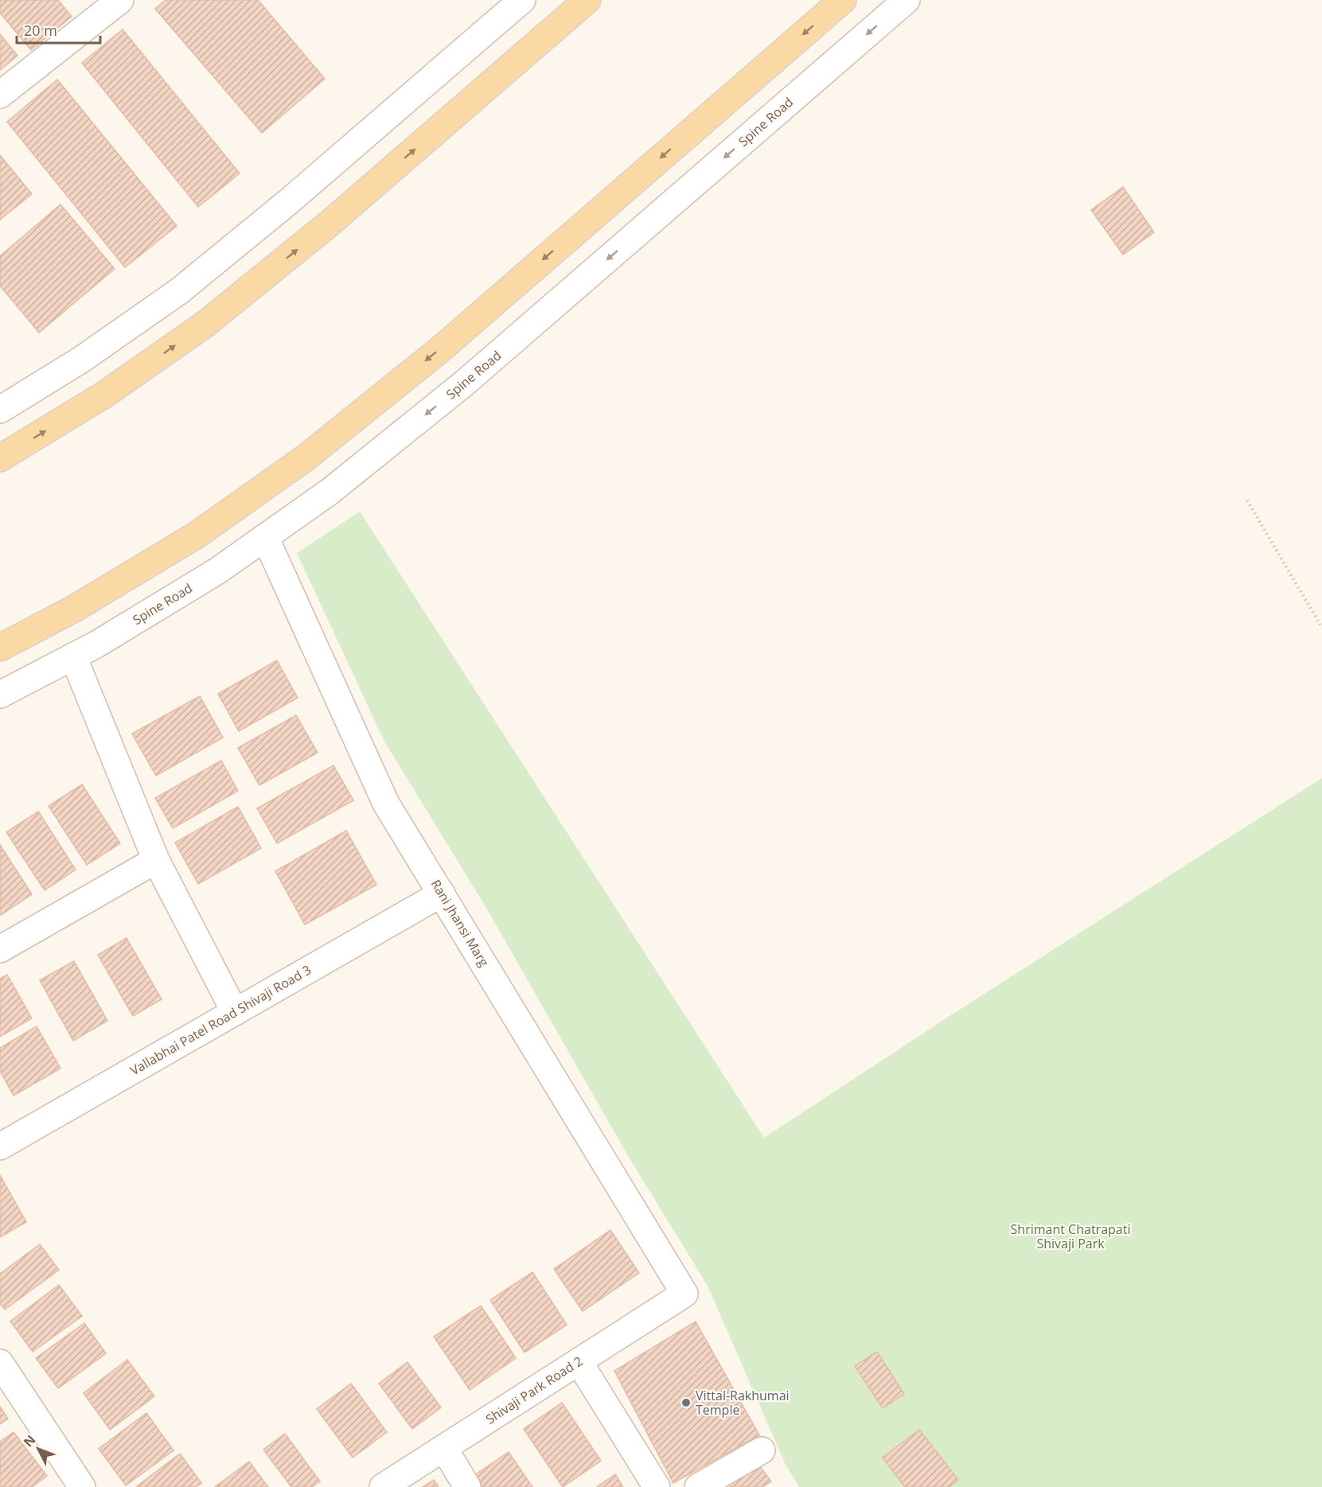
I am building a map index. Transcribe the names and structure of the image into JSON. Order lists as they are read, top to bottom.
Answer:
{
  "streets": {
    "street": [
      "Spine Road",
      "Rani Jhansi Marg",
      "Vallabhai Patel Road Shivaji Road 3",
      "Shivaji Park Road 2"
    ]
  },
  "crossings": [
    ["Spine Road", "Rani Jhansi Marg"],
    ["Rani Jhansi Marg", "Vallabhai Patel Road Shivaji Road 3"],
    ["Rani Jhansi Marg", "Shivaji Park Road 2"]
  ],
  "one_way": ["Spine Road"],
  "parks": ["Shrimant Chatrapati Shivaji Park"],
  "places": ["Vittal-Rakhumai Temple"],
  "scale_bar": "20 m",
  "north": "top left"
}
